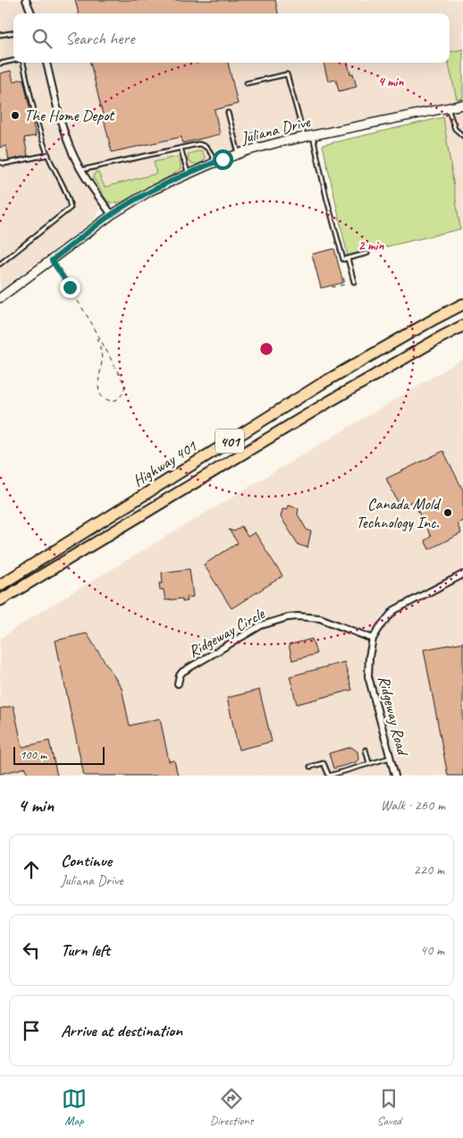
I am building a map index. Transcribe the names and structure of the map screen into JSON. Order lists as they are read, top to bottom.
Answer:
{
  "streets": {
    "highway": ["401", "Highway 401"],
    "street": ["Juliana Drive", "Ridgeway Circle", "Ridgeway Road"]
  },
  "crossings": [
    ["Ridgeway Circle", "Ridgeway Road"]
  ],
  "places": ["The Home Depot", "Canada Mold Technology Inc."],
  "scale_bar": "100 m",
  "page": {
    "search": "Search here",
    "scale": "100 m",
    "heading": ["4 min", "Walk · 260 m"],
    "list": [
      ["Continue", "Juliana Drive", "220 m"],
      ["Turn left", "40 m"],
      "Arrive at destination"
    ],
    "nav": ["Map", "Directions", "Saved"]
  },
  "rings": ["4 min", "2 min"]
}
